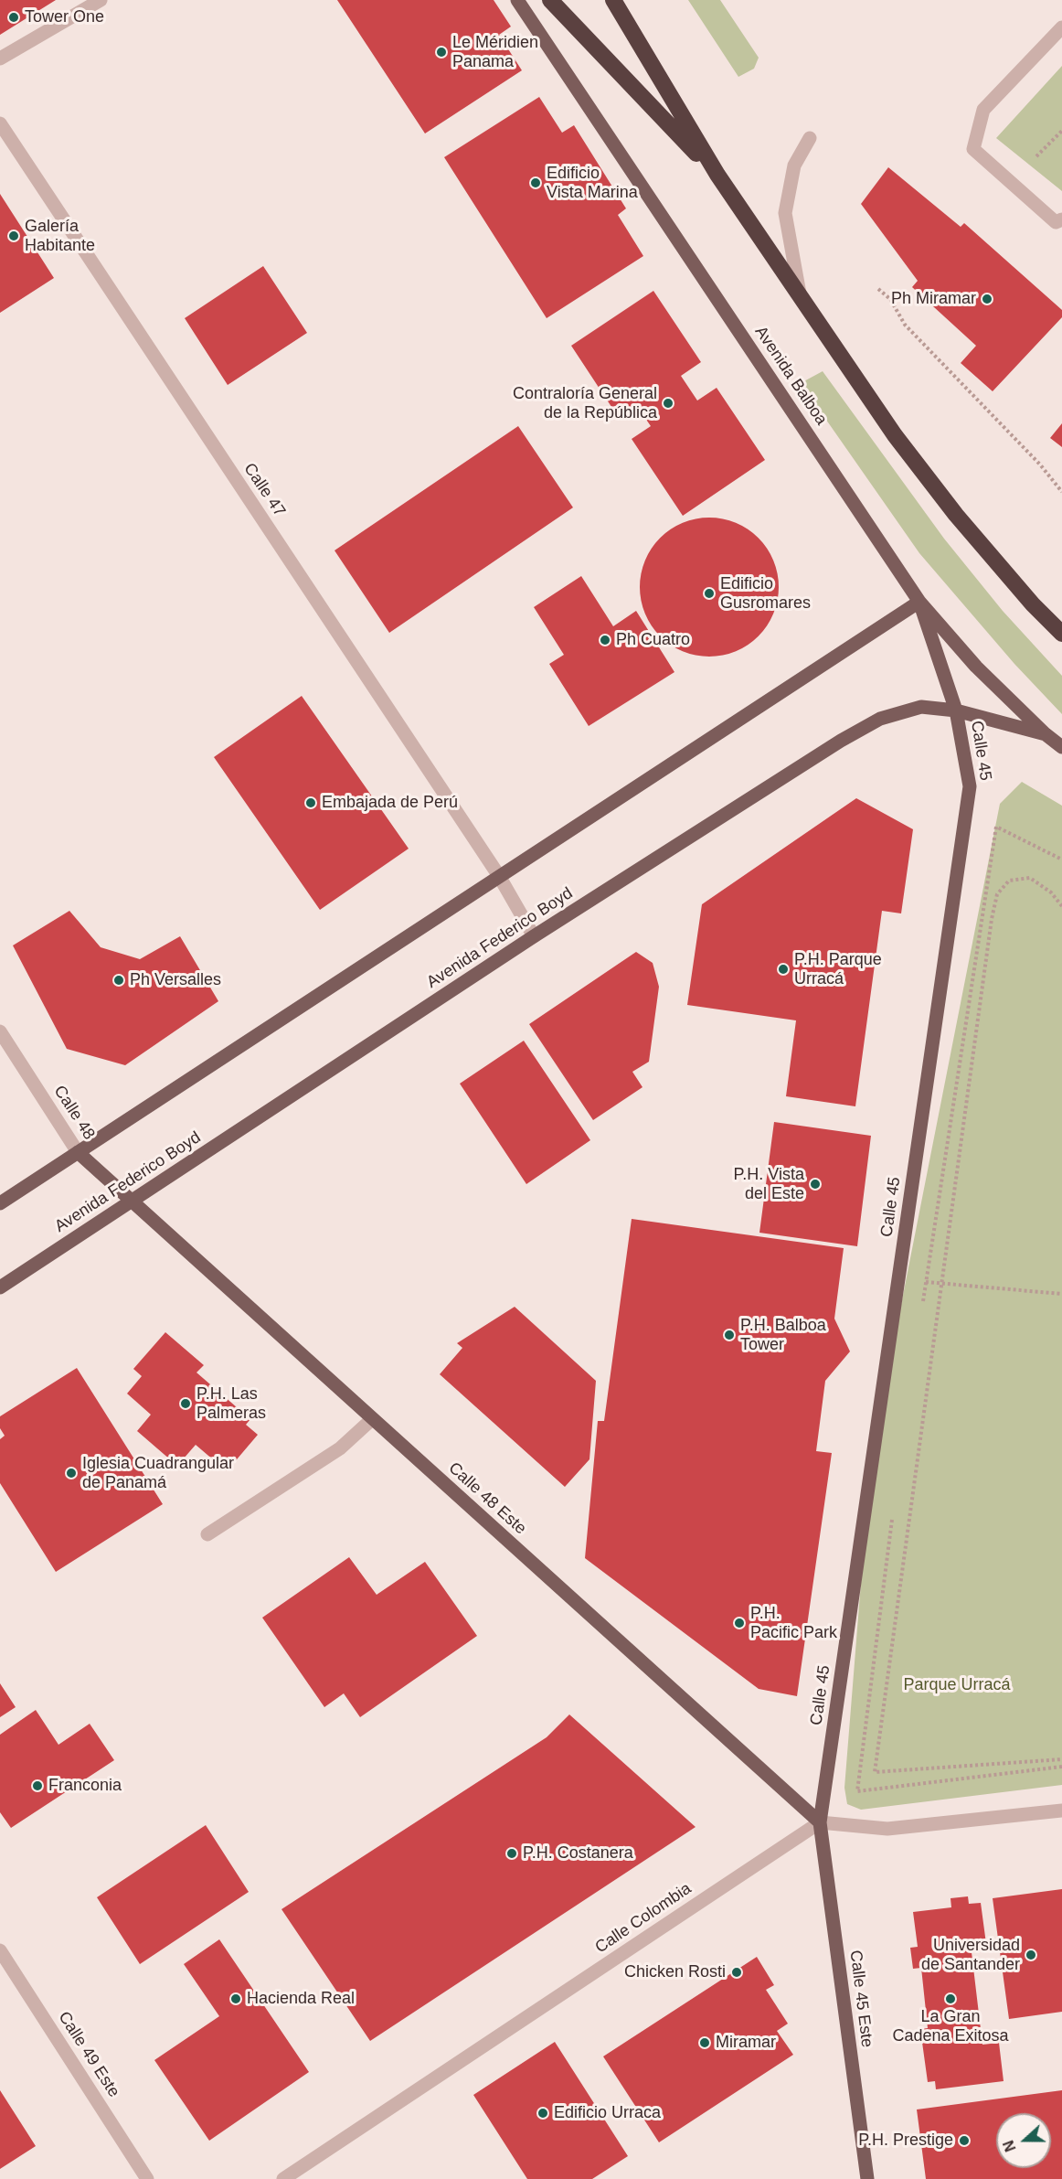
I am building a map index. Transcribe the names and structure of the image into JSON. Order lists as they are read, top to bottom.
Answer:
{
  "streets": {
    "main road": [
      "Avenida Balboa",
      "Calle 45",
      "Avenida Federico Boyd",
      "Calle 48",
      "Calle 48 Este",
      "Calle 45 Este"
    ],
    "street": ["Calle 47", "Calle Colombia", "Calle 49 Este"]
  },
  "crossings": [
    ["Avenida Balboa", "Calle 45"],
    ["Avenida Balboa", "Avenida Federico Boyd"],
    ["Calle 47", "Avenida Federico Boyd"],
    ["Calle 45", "Avenida Federico Boyd"],
    ["Calle 45", "Calle 48 Este"],
    ["Calle 45", "Calle Colombia"],
    ["Calle 45", "Calle 45 Este"],
    ["Avenida Federico Boyd", "Calle 48"],
    ["Avenida Federico Boyd", "Calle 48 Este"],
    ["Calle 48", "Calle 48 Este"],
    ["Calle 48 Este", "Calle Colombia"],
    ["Calle 48 Este", "Calle 45 Este"],
    ["Calle Colombia", "Calle 45 Este"]
  ],
  "parks": ["Parque Urracá"],
  "places": [
    "Tower One",
    "Le Méridien Panama",
    "Edificio Vista Marina",
    "Galería Habitante",
    "Ph Miramar",
    "Contraloría General de la República",
    "Edificio Gusromares",
    "Ph Cuatro",
    "Embajada de Perú",
    "P.H. Parque Urracá",
    "Ph Versalles",
    "P.H. Vista del Este",
    "P.H. Balboa Tower",
    "P.H. Las Palmeras",
    "Iglesia Cuadrangular de Panamá",
    "P.H. Pacific Park",
    "Franconia",
    "P.H. Costanera",
    "Universidad de Santander",
    "Chicken Rosti",
    "Hacienda Real",
    "La Gran Cadena Exitosa",
    "Miramar",
    "Edificio Urraca",
    "P.H. Prestige"
  ],
  "north": "left"
}
